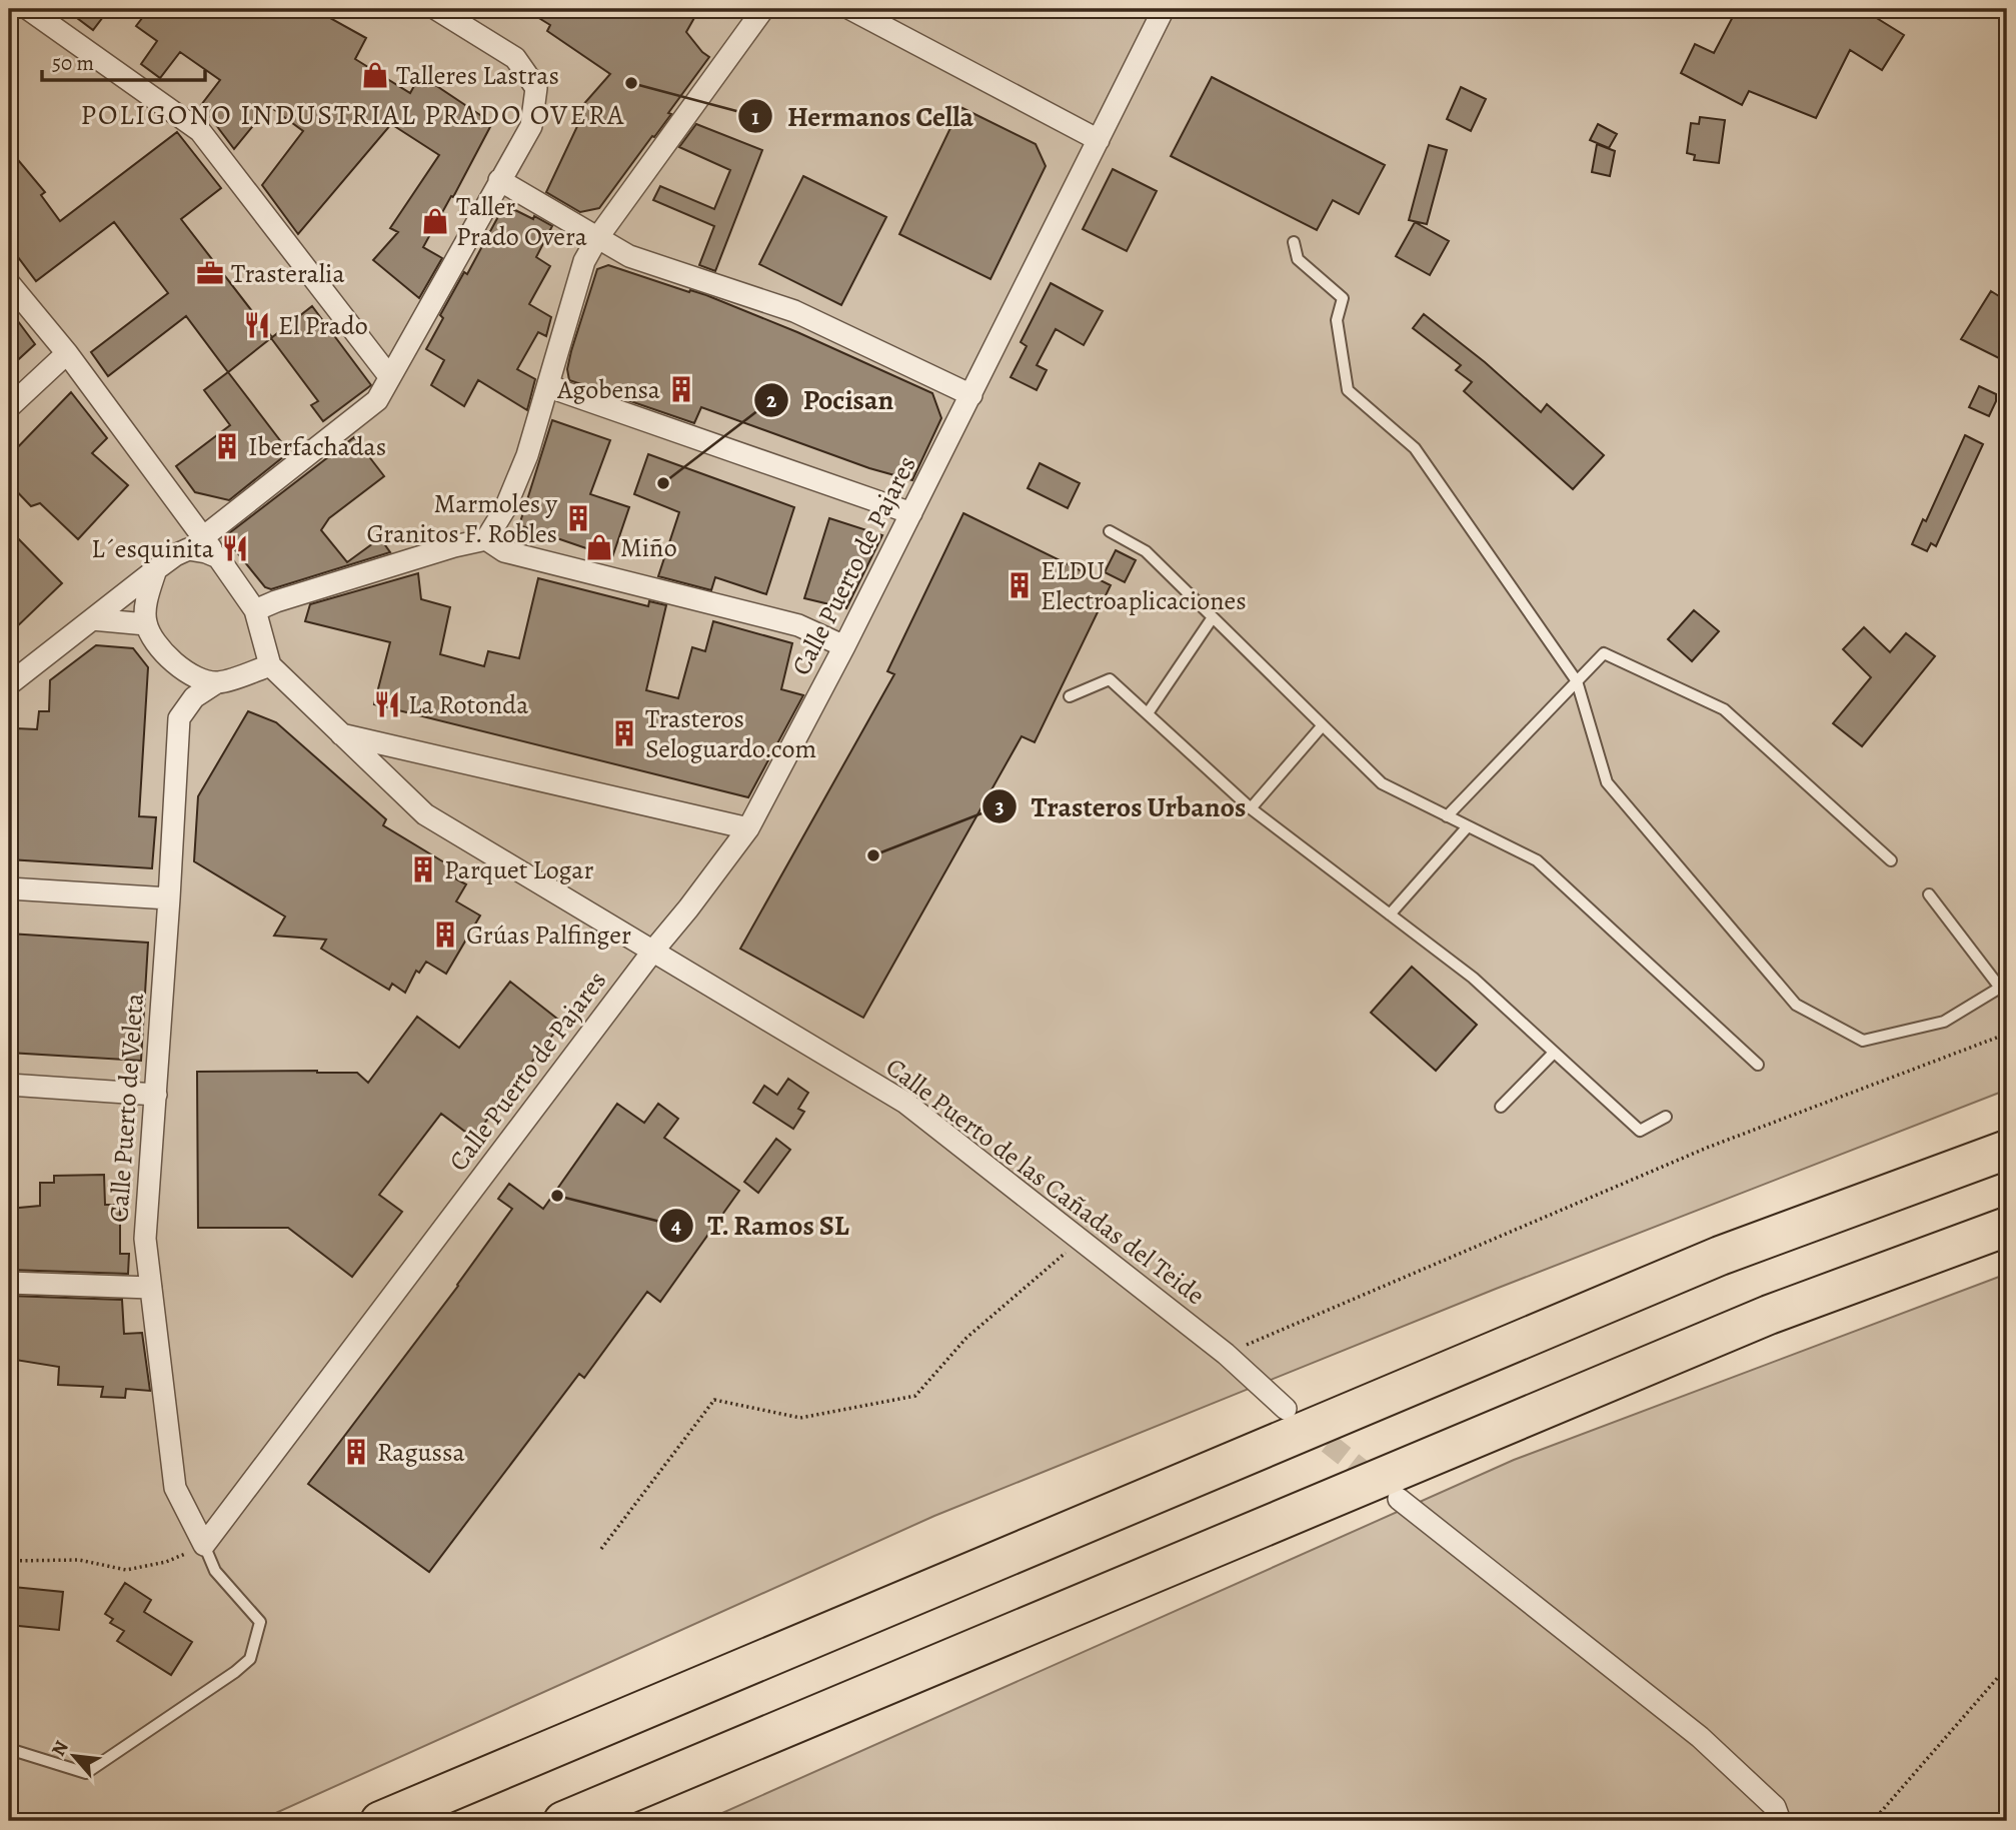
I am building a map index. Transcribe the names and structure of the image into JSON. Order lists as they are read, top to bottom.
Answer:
{
  "streets": {
    "street": ["Calle Puerto de Pajares", "Calle Puerto de Veleta", "Calle Puerto de las Cañadas del Teide"]
  },
  "crossings": [
    ["Calle Puerto de Pajares", "Calle Puerto de Veleta"],
    ["Calle Puerto de Pajares", "Calle Puerto de las Cañadas del Teide"],
    ["Calle Puerto de Veleta", "Calle Puerto de las Cañadas del Teide"]
  ],
  "districts": ["POLIGONO INDUSTRIAL PRADO OVERA"],
  "places": {
    "shop": ["Talleres Lastras", "Taller Prado Overa", "Miño"],
    "other": [
      "Hermanos Cella",
      "Pocisan",
      "Trasteros Urbanos",
      "T. Ramos SL"
    ],
    "office": ["Trasteralia"],
    "restaurant": ["El Prado", "L´esquinita", "La Rotonda"],
    "building": [
      "Agobensa",
      "Iberfachadas",
      "Marmoles y Granitos F. Robles",
      "ELDU Electroaplicaciones",
      "Trasteros Seloguardo.com",
      "Parquet Logar",
      "Grúas Palfinger",
      "Ragussa"
    ]
  },
  "scale_bar": "50 m",
  "north": "top left"
}
